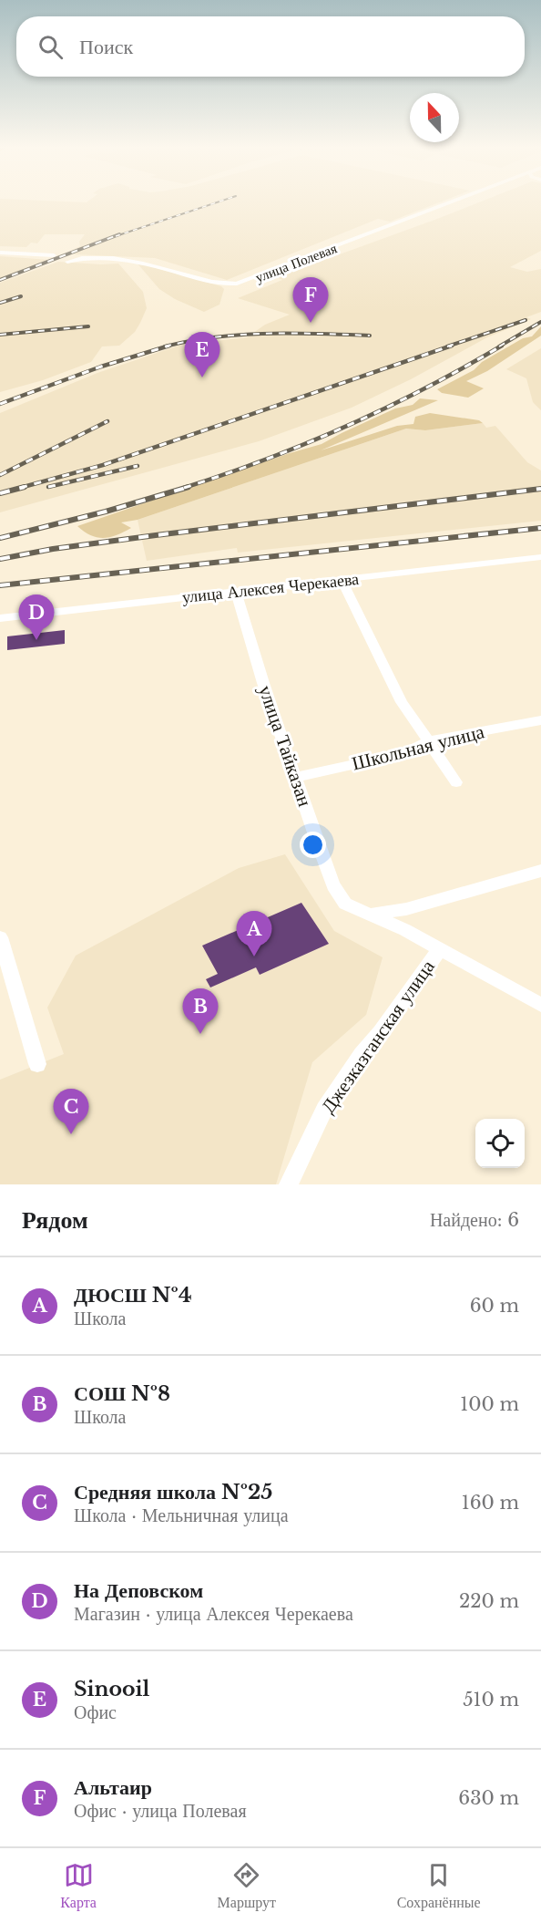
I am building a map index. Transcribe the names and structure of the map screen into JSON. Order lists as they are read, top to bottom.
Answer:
{
  "streets": {
    "street": [
      "улица Полевая",
      "улица Алексея Черекаева",
      "улица Тайказан",
      "Школьная улица",
      "Джезказганская улица"
    ]
  },
  "crossings": [
    ["улица Алексея Черекаева", "улица Тайказан"],
    ["улица Тайказан", "Школьная улица"],
    ["улица Тайказан", "Джезказганская улица"]
  ],
  "north": "top",
  "page": {
    "search": "Поиск",
    "pins": [
      "F",
      "E",
      "D",
      "A",
      "B",
      "C"
    ],
    "heading": ["Рядом", "Найдено: 6"],
    "list": [
      {
        "mark": "A",
        "name": "ДЮСШ №4",
        "note": "Школа",
        "value": "60 m"
      },
      {
        "mark": "B",
        "name": "СОШ №8",
        "note": "Школа",
        "value": "100 m"
      },
      {
        "mark": "C",
        "name": "Средняя школа №25",
        "note": "Школа · Мельничная улица",
        "value": "160 m"
      },
      {
        "mark": "D",
        "name": "На Деповском",
        "note": "Магазин · улица Алексея Черекаева",
        "value": "220 m"
      },
      {
        "mark": "E",
        "name": "Sinooil",
        "note": "Офис",
        "value": "510 m"
      },
      {
        "mark": "F",
        "name": "Альтаир",
        "note": "Офис · улица Полевая",
        "value": "630 m"
      }
    ],
    "nav": ["Карта", "Маршрут", "Сохранённые"]
  }
}
